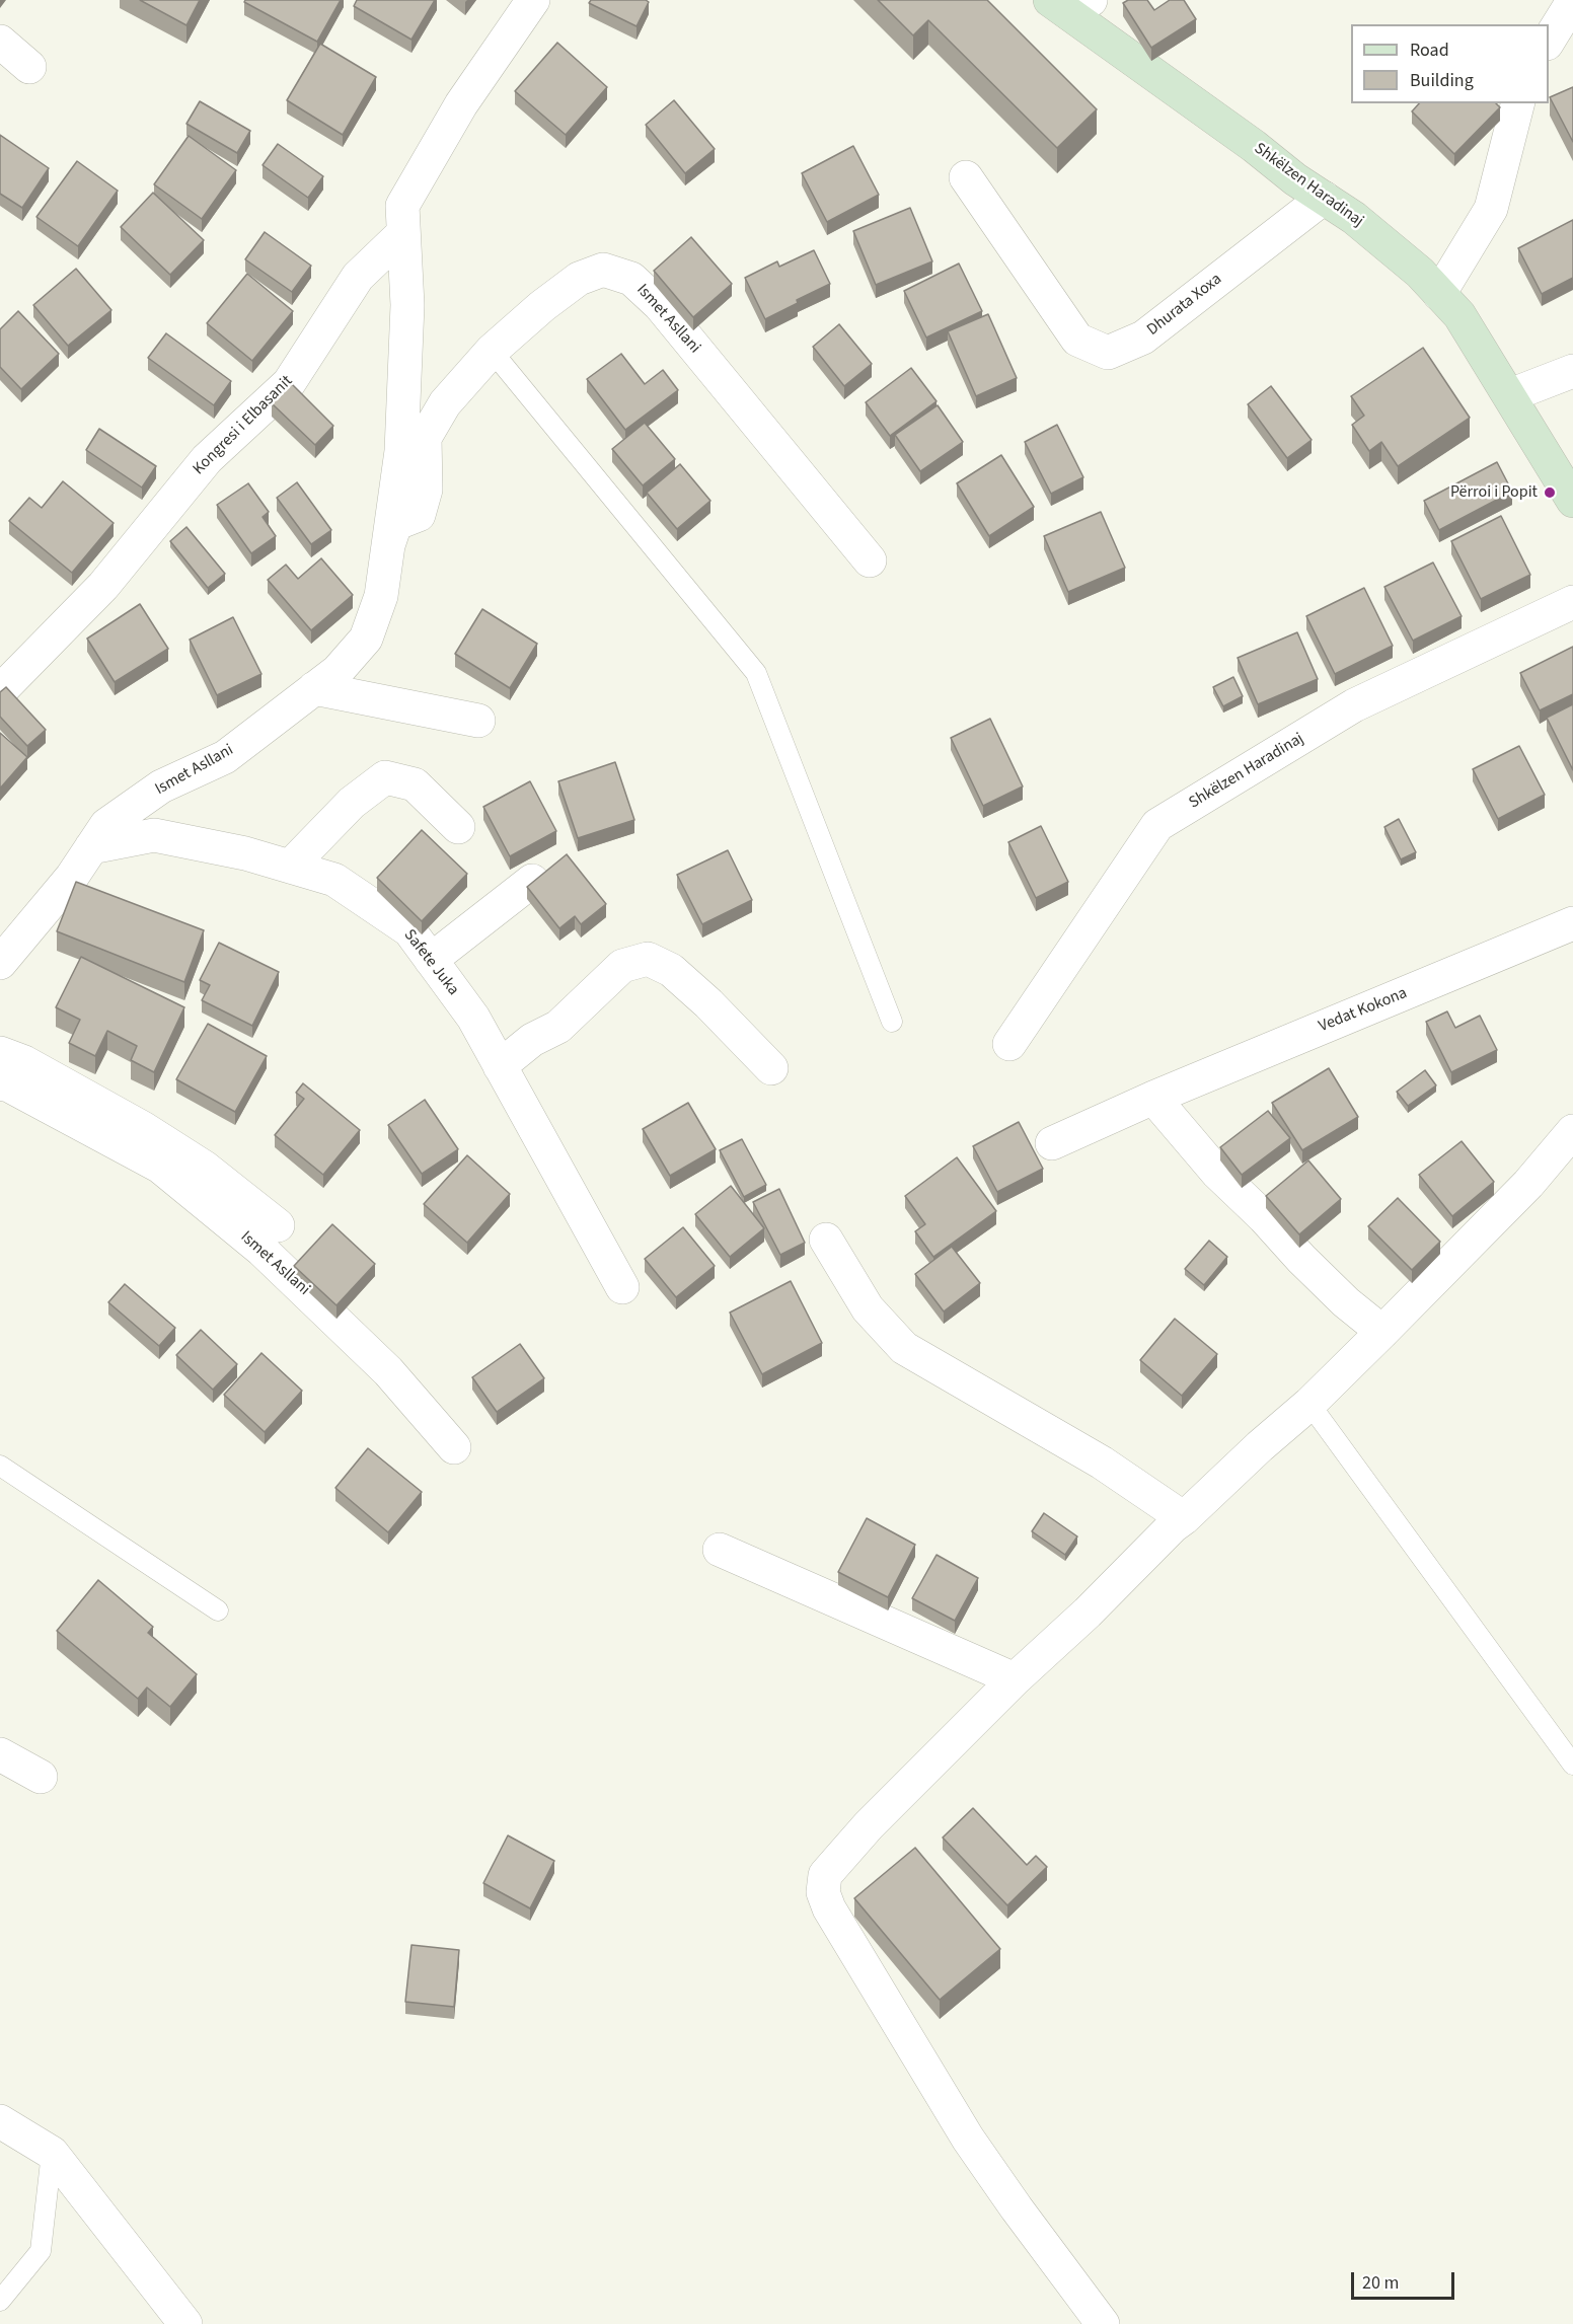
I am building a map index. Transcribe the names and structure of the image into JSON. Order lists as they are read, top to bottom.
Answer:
{
  "streets": {
    "street": [
      "Shkëlzen Haradinaj",
      "Dhurata Xoxa",
      "Ismet Asllani",
      "Kongresi i Elbasanit",
      "Safete Juka",
      "Vedat Kokona"
    ]
  },
  "crossings": [
    ["Shkëlzen Haradinaj", "Dhurata Xoxa"],
    ["Ismet Asllani", "Kongresi i Elbasanit"],
    ["Ismet Asllani", "Safete Juka"]
  ],
  "places": ["Përroi i Popit"],
  "legend": ["Road", "Building"],
  "scale_bar": "20 m"
}
